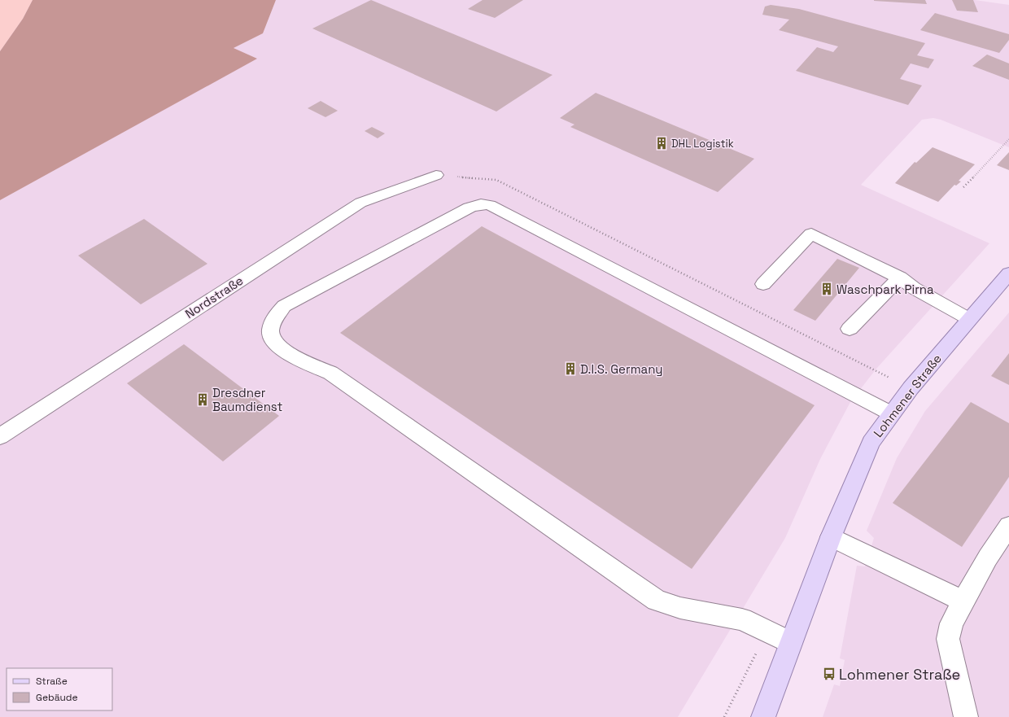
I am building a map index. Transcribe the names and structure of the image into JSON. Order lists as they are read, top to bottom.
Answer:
{
  "streets": {
    "main road": ["Lohmener Straße"],
    "street": ["Nordstraße"]
  },
  "places": {
    "building": [
      "DHL Logistik",
      "Waschpark Pirna",
      "D.I.S. Germany",
      "Dresdner Baumdienst"
    ],
    "bus stop": ["Lohmener Straße"]
  },
  "legend": ["Straße", "Gebäude"]
}
